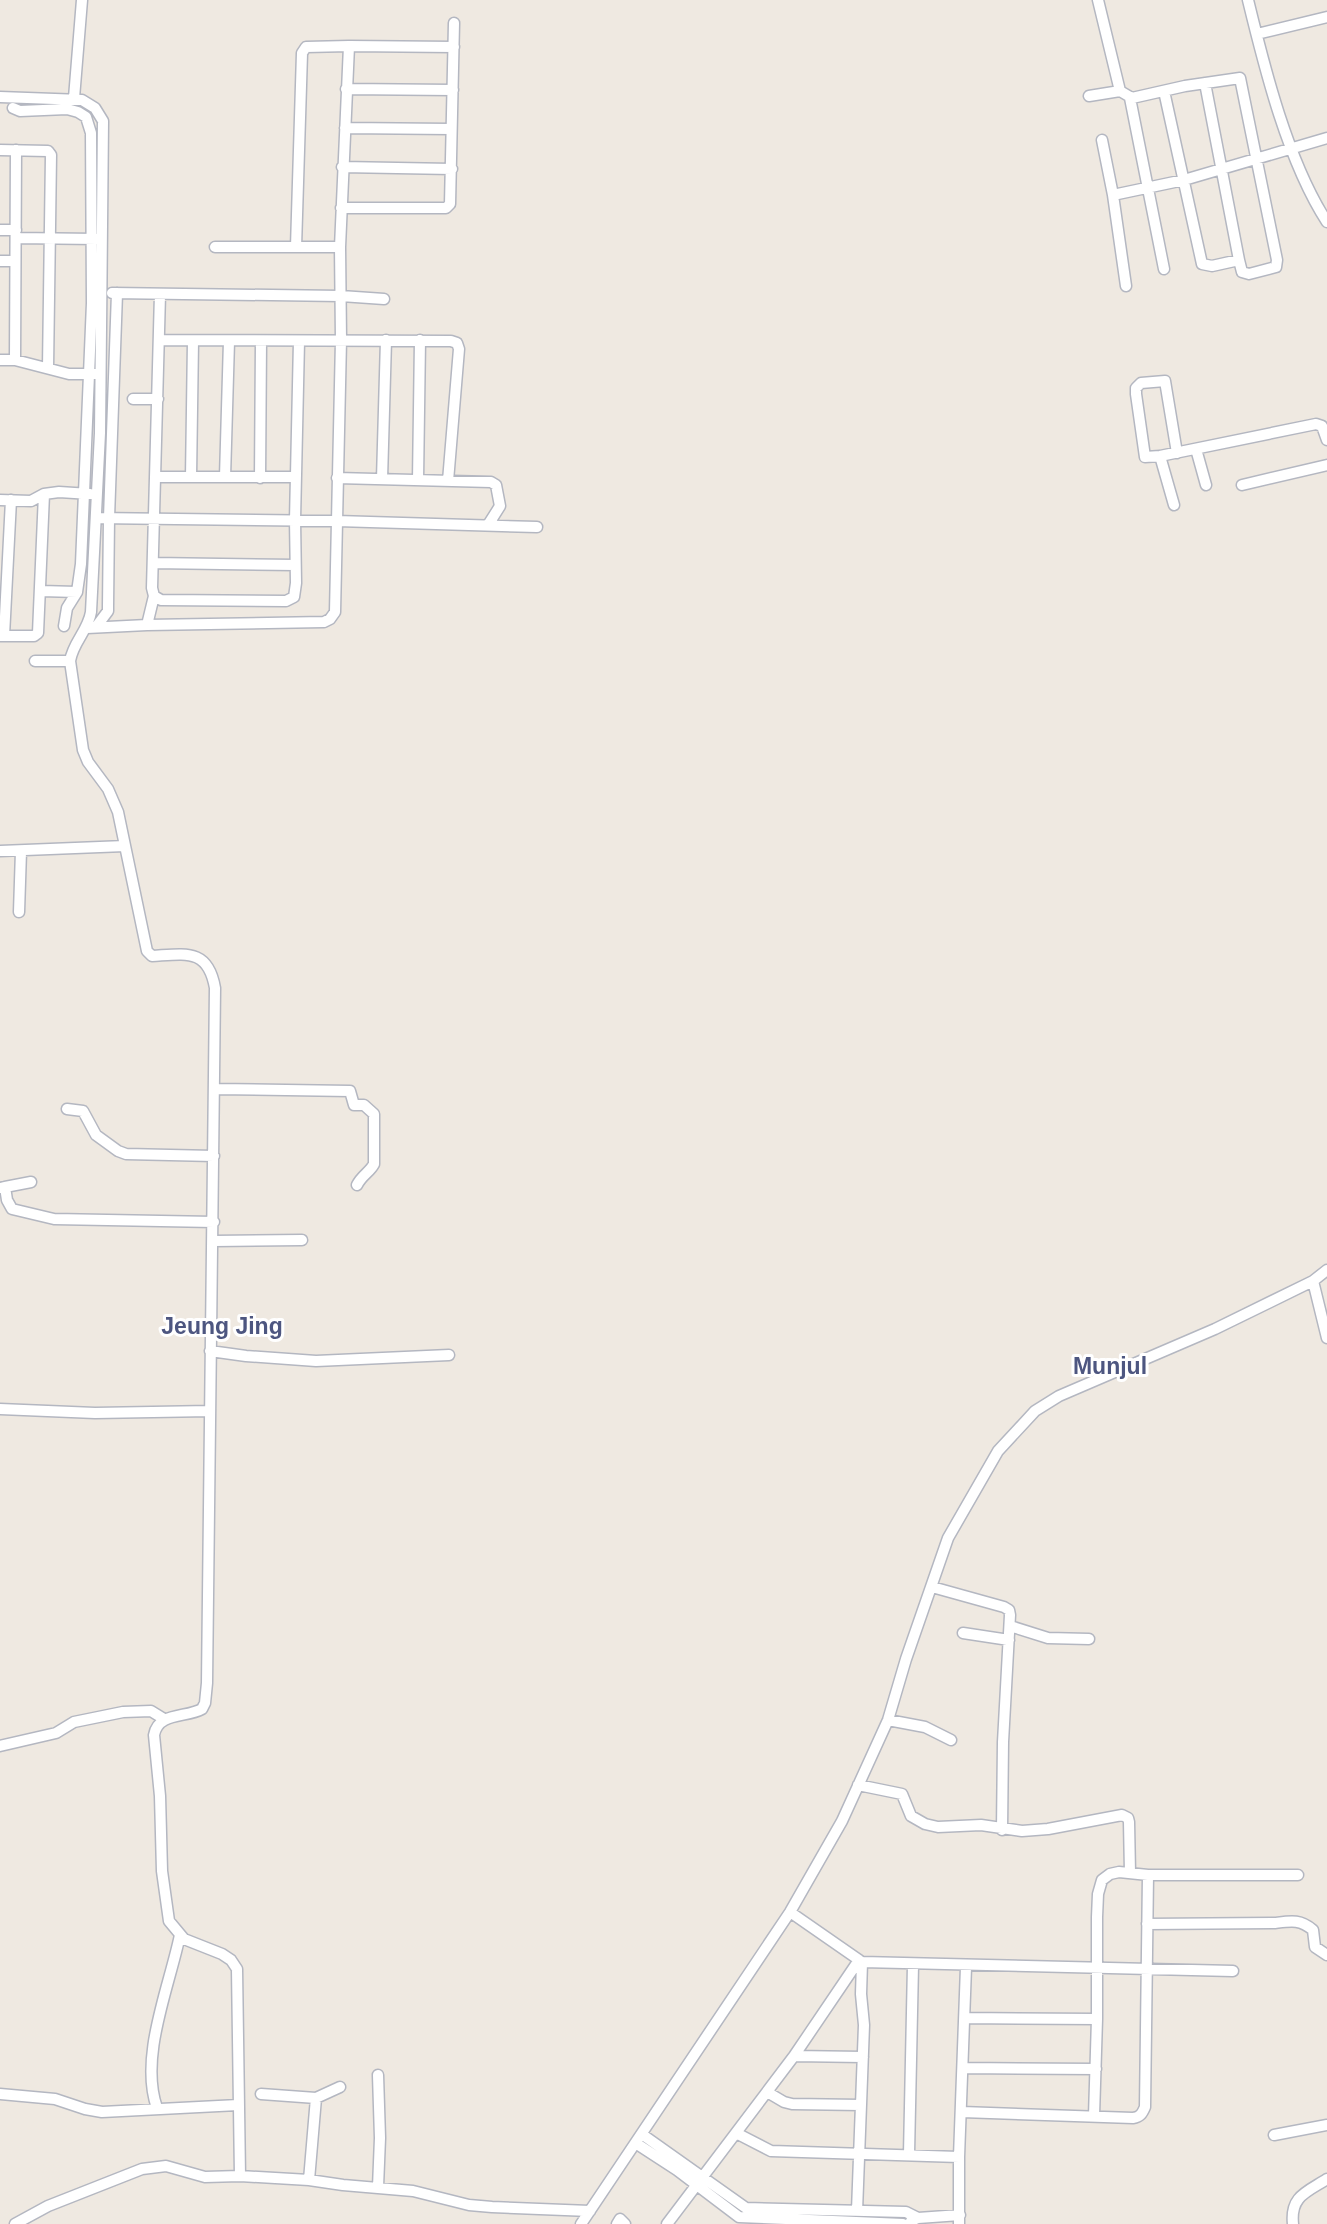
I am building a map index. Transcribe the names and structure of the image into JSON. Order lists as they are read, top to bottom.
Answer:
{
  "districts": ["Jeung Jing", "Munjul"]
}
